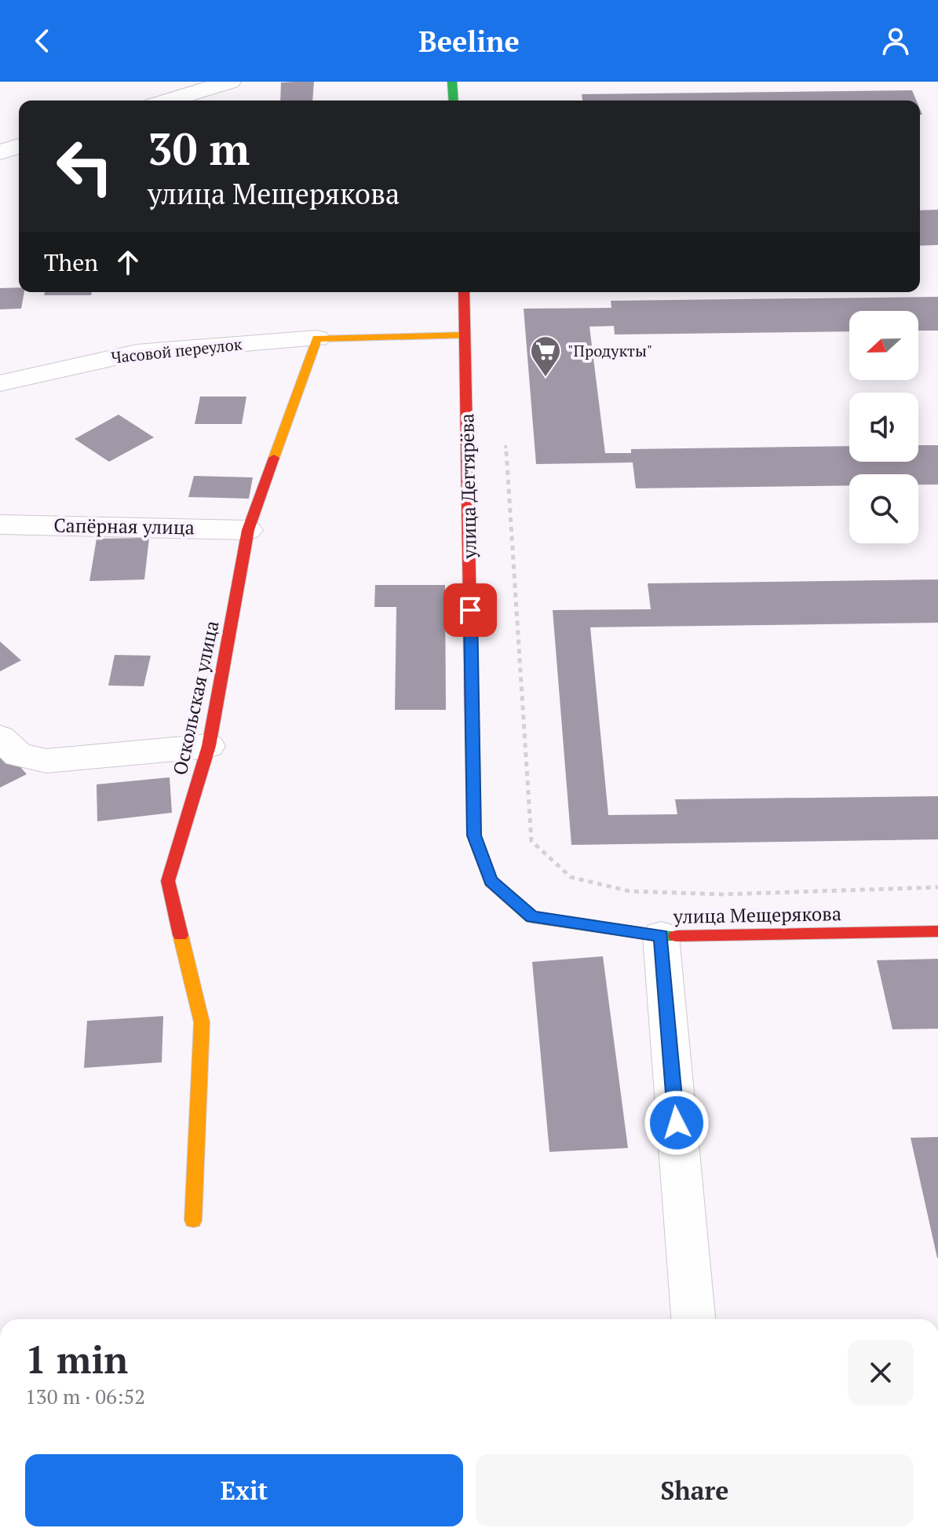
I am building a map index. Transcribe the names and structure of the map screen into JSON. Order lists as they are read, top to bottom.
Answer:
{
  "streets": {
    "street": [
      "Часовой переулок",
      "улица Дегтярёва",
      "Сапёрная улица",
      "Оскольская улица",
      "улица Мещерякова"
    ]
  },
  "crossings": [
    ["Часовой переулок", "Оскольская улица"],
    ["улица Дегтярёва", "улица Мещерякова"],
    ["Сапёрная улица", "Оскольская улица"]
  ],
  "places": {
    "supermarket": ["\"Продукты\""]
  },
  "north": "left",
  "page": {
    "header": "Beeline",
    "turn": ["30 m", "улица Мещерякова"],
    "then": "Then",
    "heading": ["1 min", "130 m · 06:52"],
    "buttons": ["Exit", "Share"]
  }
}
